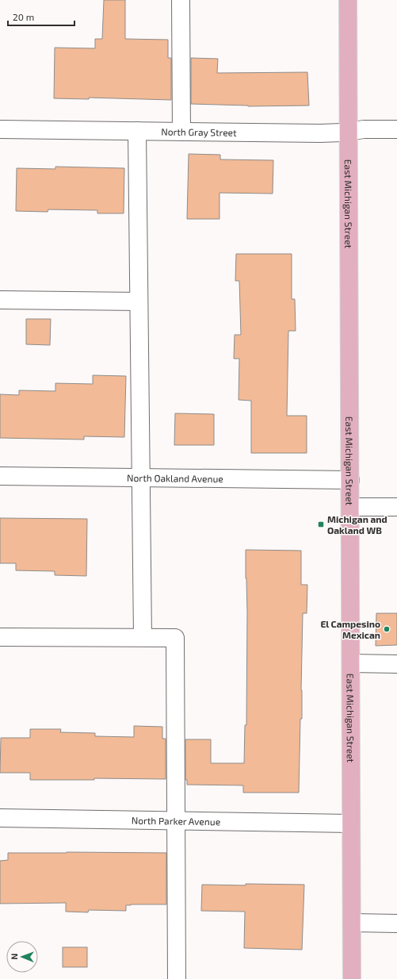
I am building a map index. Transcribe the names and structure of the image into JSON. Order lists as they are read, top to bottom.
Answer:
{
  "streets": {
    "main road": ["East Michigan Street"],
    "street": ["North Gray Street", "North Oakland Avenue", "North Parker Avenue"]
  },
  "crossings": [
    ["North Gray Street", "East Michigan Street"],
    ["East Michigan Street", "North Oakland Avenue"],
    ["East Michigan Street", "North Parker Avenue"]
  ],
  "places": {
    "transit": ["Michigan and Oakland WB"],
    "other": ["El Campesino Mexican"]
  },
  "scale_bar": "20 m",
  "north": "left"
}
